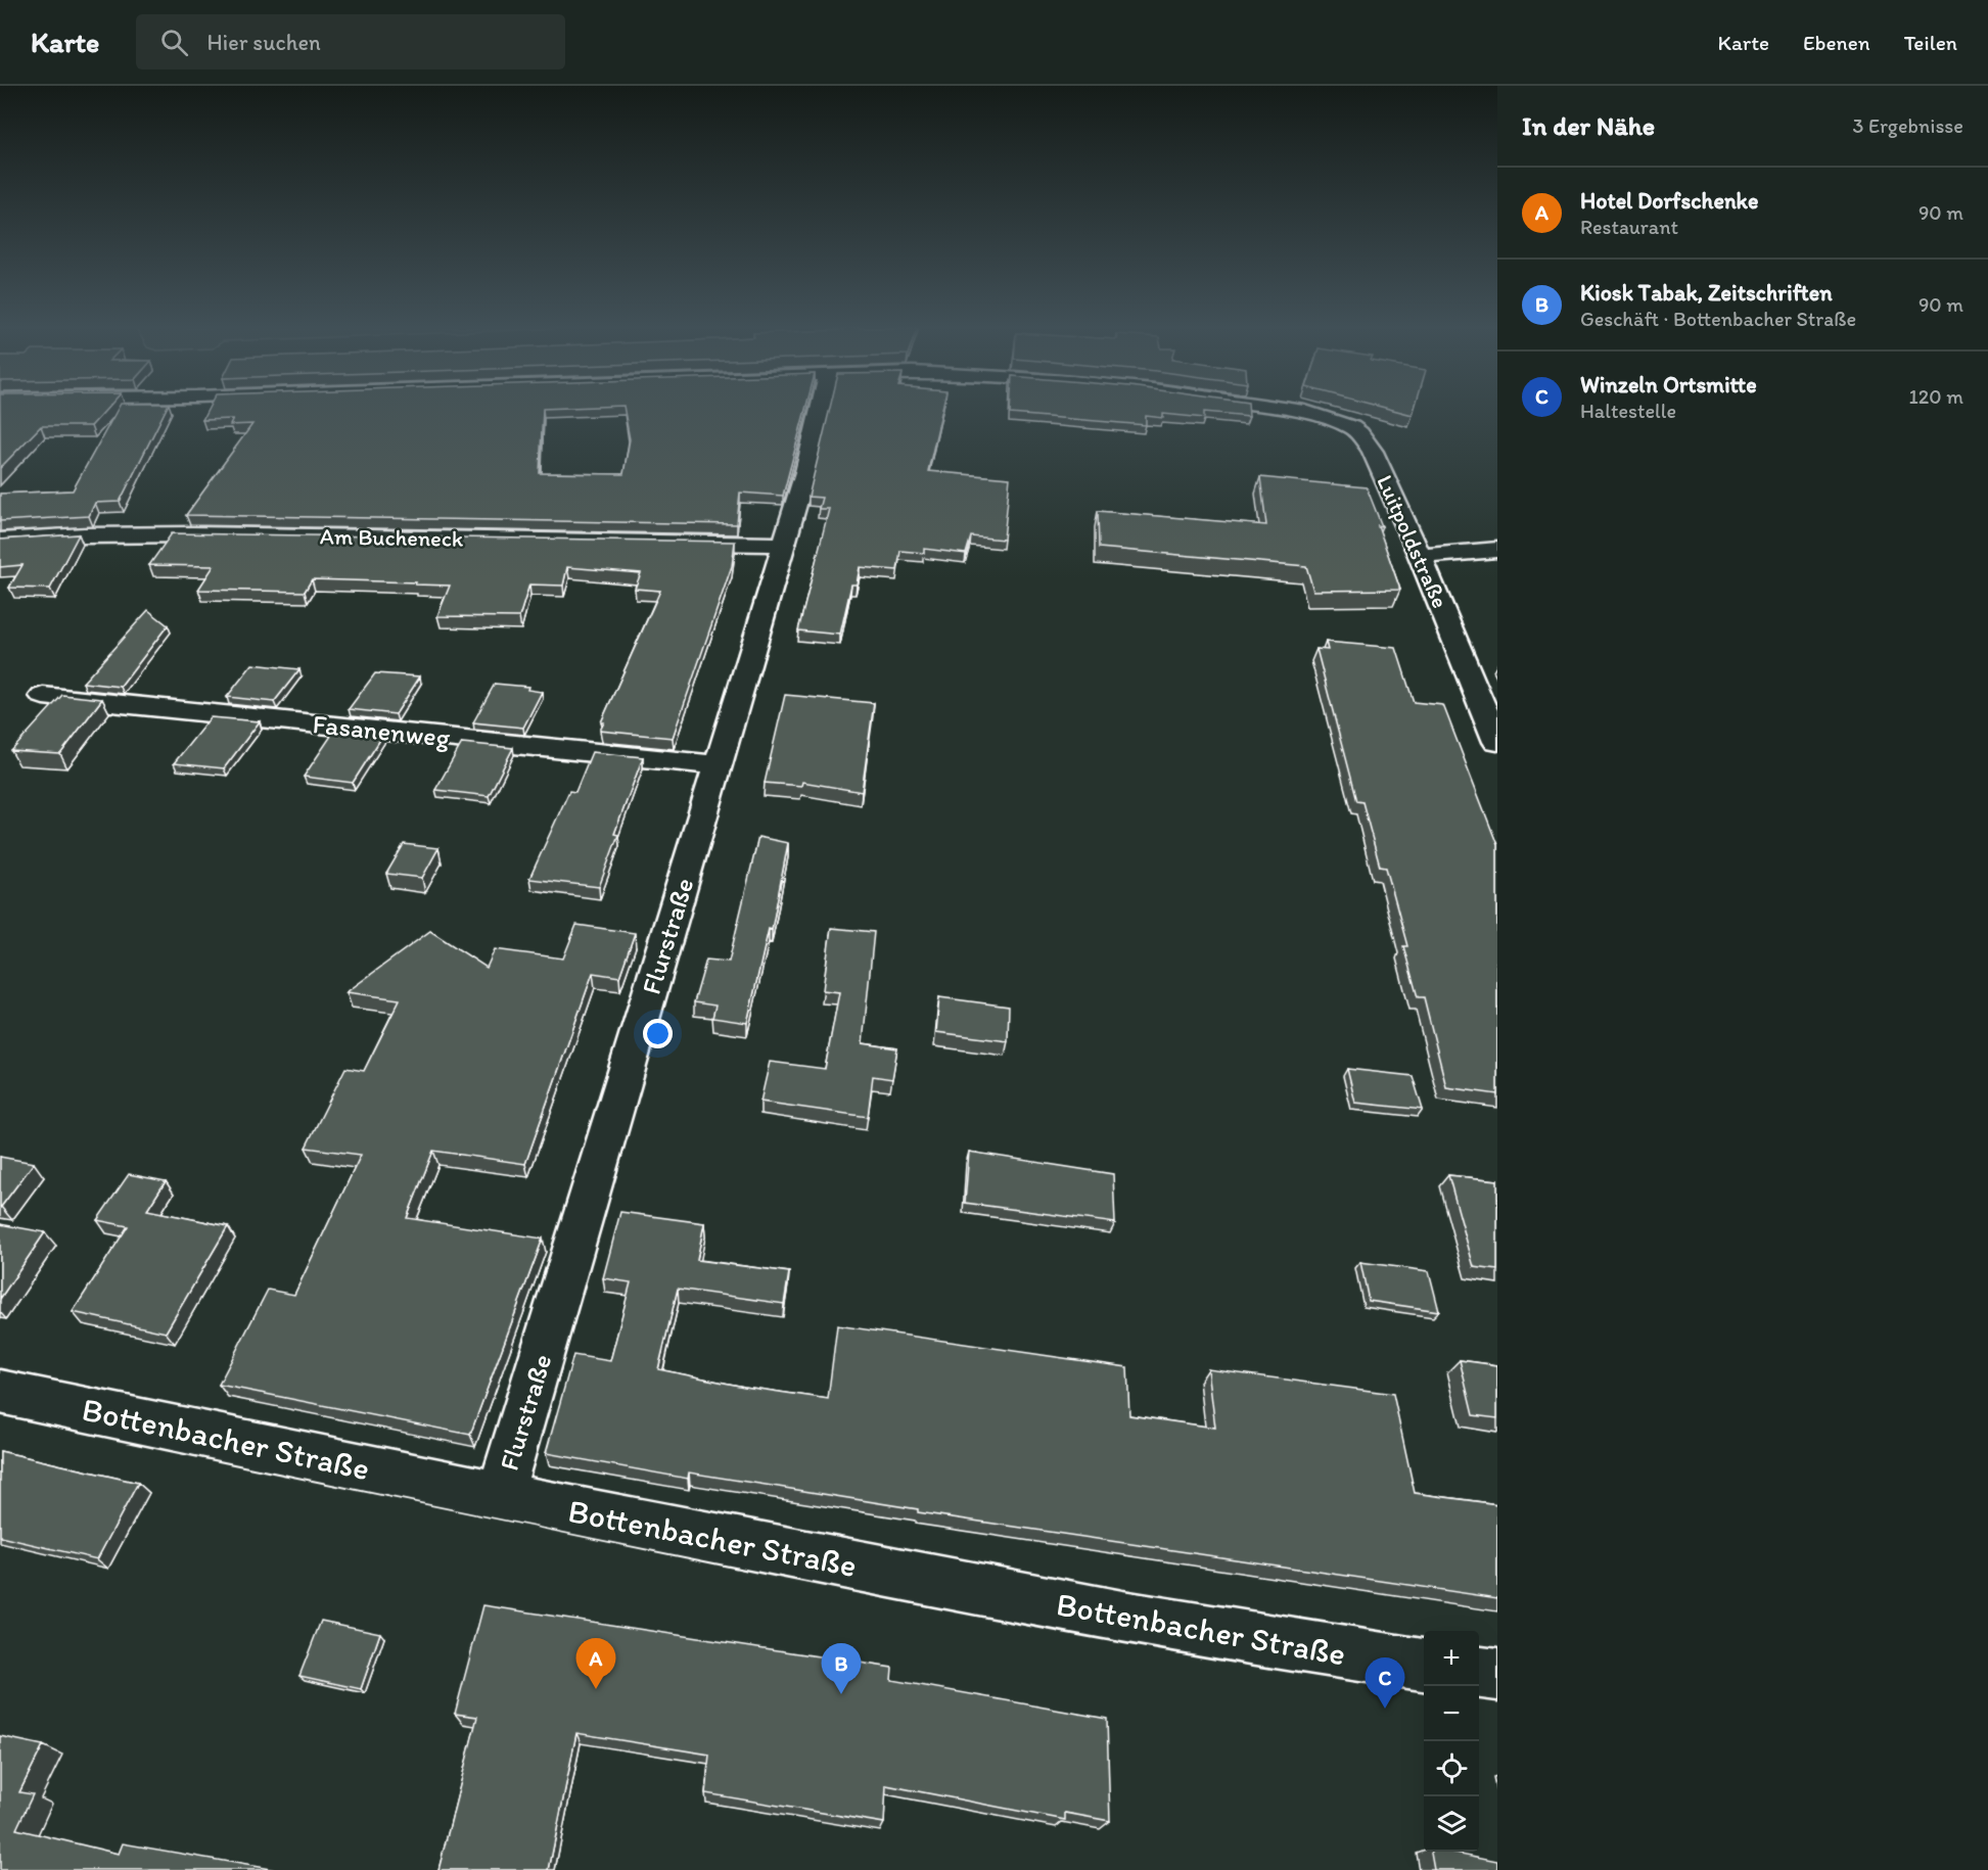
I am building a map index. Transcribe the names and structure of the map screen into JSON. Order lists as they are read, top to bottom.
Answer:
{
  "streets": {
    "street": [
      "Am Bucheneck",
      "Luitpoldstraße",
      "Fasanenweg",
      "Flurstraße",
      "Bottenbacher Straße"
    ]
  },
  "crossings": [
    ["Am Bucheneck", "Flurstraße"],
    ["Fasanenweg", "Flurstraße"],
    ["Flurstraße", "Bottenbacher Straße"]
  ],
  "page": {
    "header": "Karte",
    "search": "Hier suchen",
    "nav": ["Karte", "Ebenen", "Teilen"],
    "heading": ["In der Nähe", "3 Ergebnisse"],
    "list": [
      {
        "mark": "A",
        "name": "Hotel Dorfschenke",
        "note": "Restaurant",
        "value": "90 m"
      },
      {
        "mark": "B",
        "name": "Kiosk Tabak, Zeitschriften",
        "note": "Geschäft · Bottenbacher Straße",
        "value": "90 m"
      },
      {
        "mark": "C",
        "name": "Winzeln Ortsmitte",
        "note": "Haltestelle",
        "value": "120 m"
      }
    ],
    "map_buttons": ["+", "−"],
    "pins": ["A", "B", "C"]
  }
}
